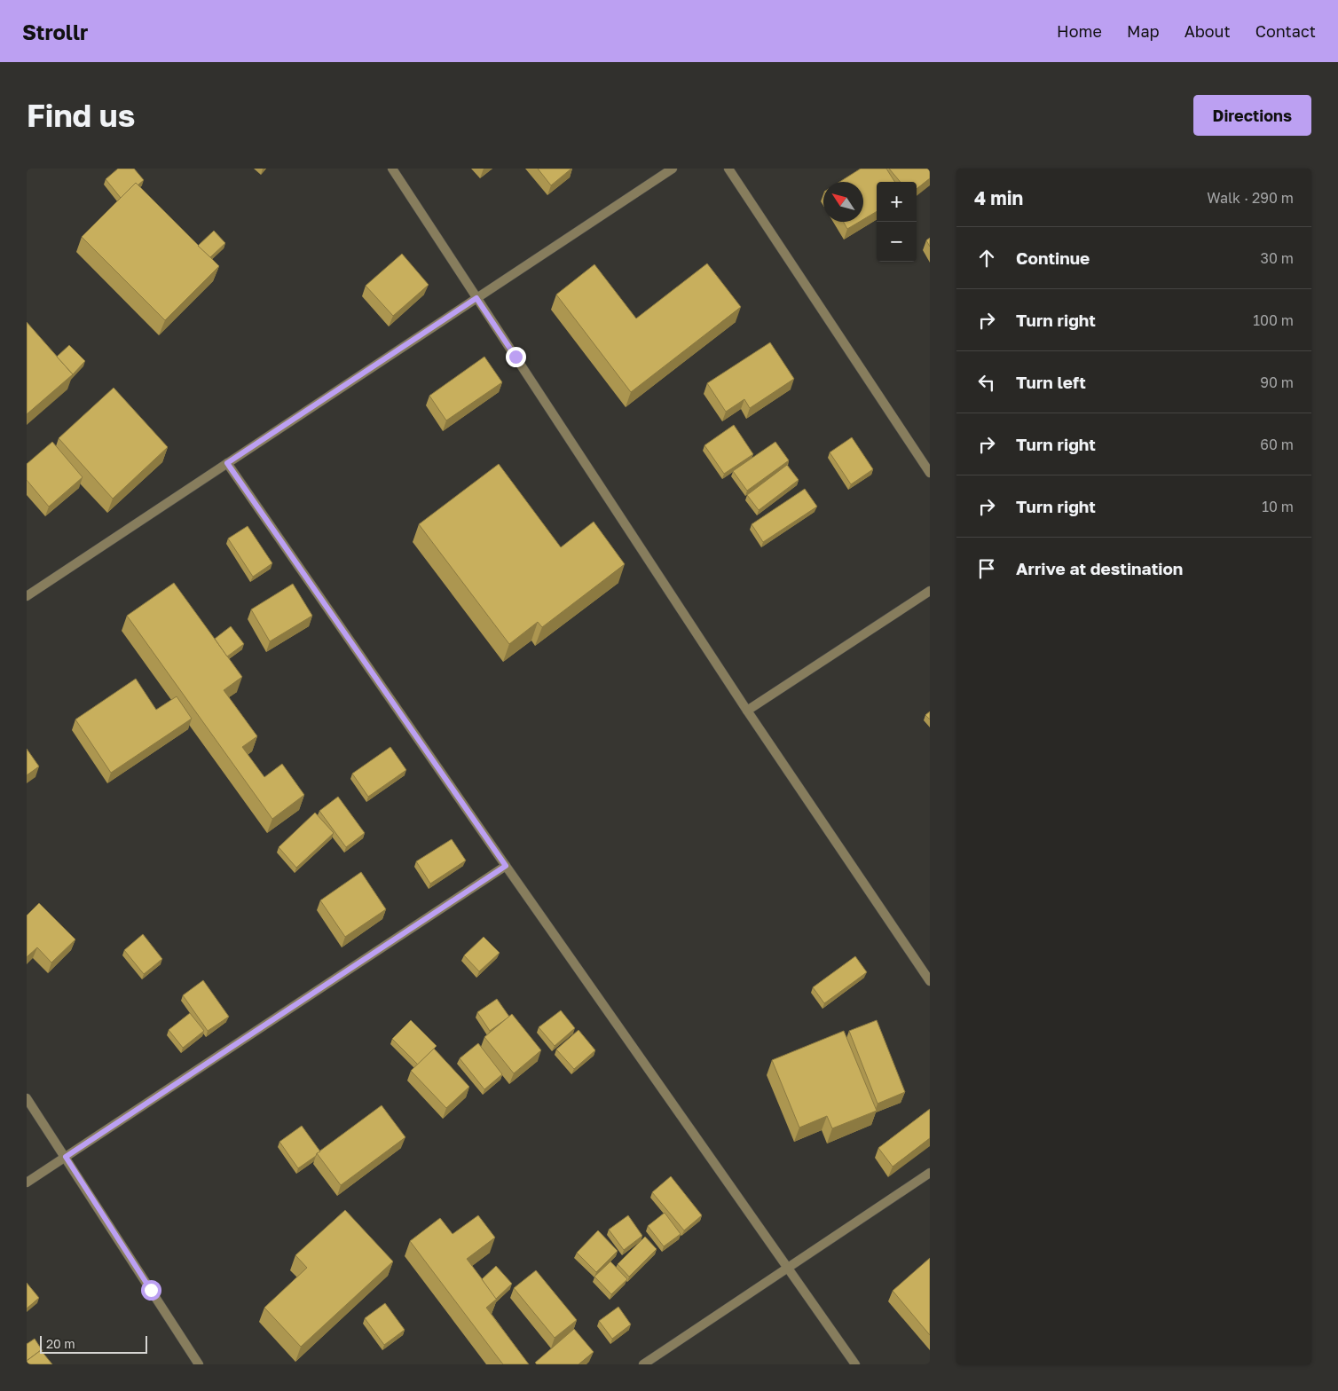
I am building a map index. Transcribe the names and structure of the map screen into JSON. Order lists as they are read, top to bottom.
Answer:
{
  "scale_bar": "20 m",
  "north": "top left",
  "page": {
    "header": "Strollr",
    "nav": [
      "Home",
      "Map",
      "About",
      "Contact"
    ],
    "buttons": "Directions",
    "title": "Find us",
    "heading": ["4 min", "Walk · 290 m"],
    "map_buttons": ["+", "−"],
    "list": [
      ["Continue", "30 m"],
      ["Turn right", "100 m"],
      ["Turn left", "90 m"],
      ["Turn right", "60 m"],
      ["Turn right", "10 m"],
      "Arrive at destination"
    ],
    "scale": "20 m"
  }
}
